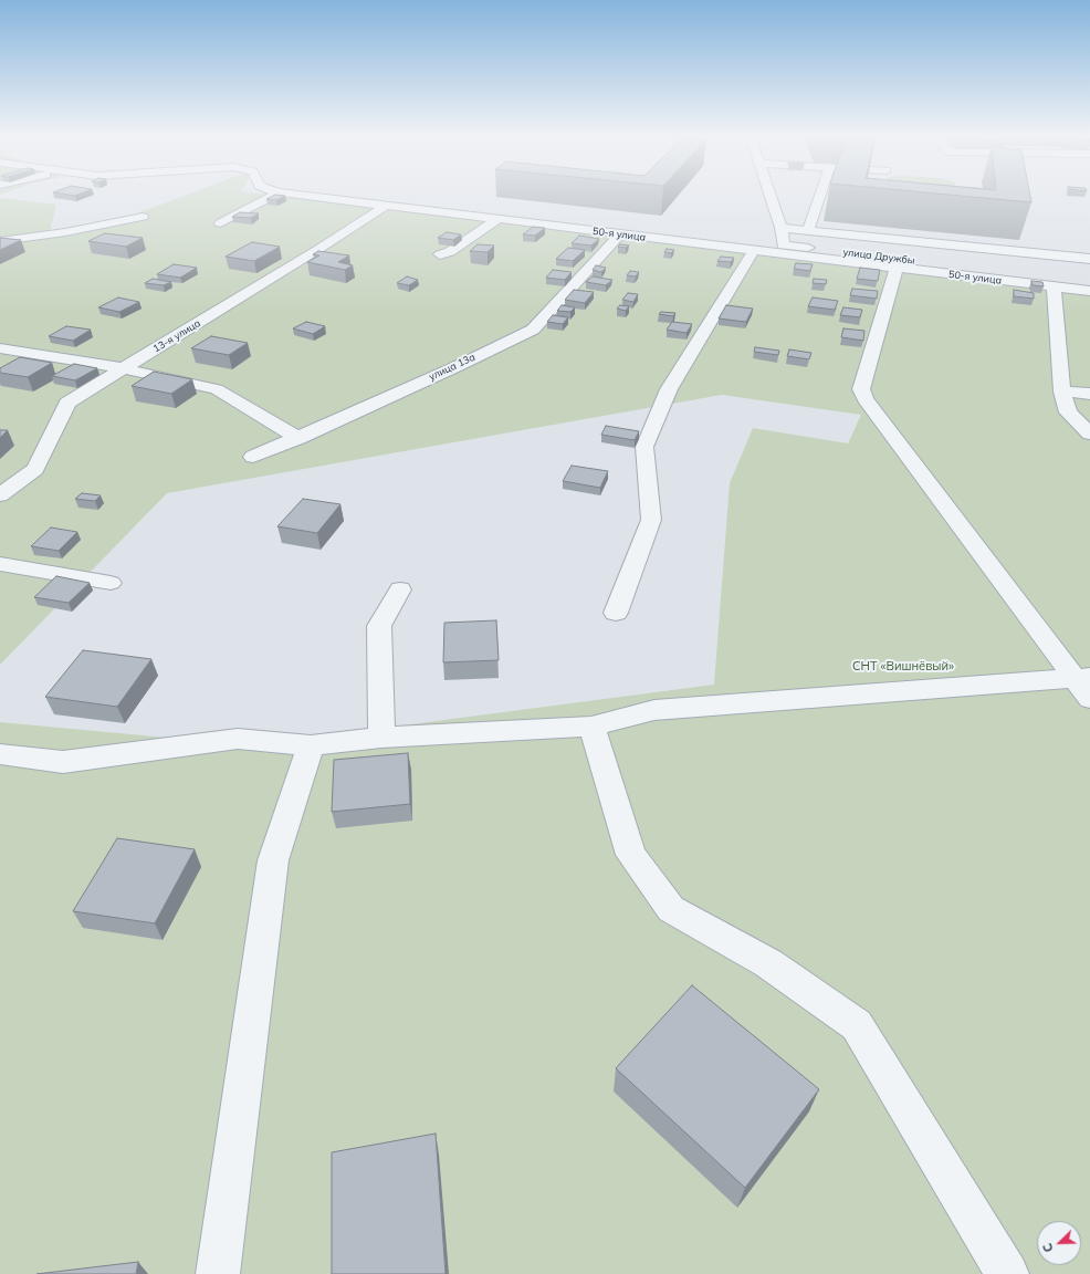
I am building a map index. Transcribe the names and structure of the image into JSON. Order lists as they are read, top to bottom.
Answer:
{
  "streets": {
    "street": [
      "50-я улица",
      "улица Дружбы",
      "13-я улица",
      "улица 13а"
    ]
  },
  "crossings": [
    ["50-я улица", "13-я улица"],
    ["50-я улица", "улица 13а"]
  ],
  "parks": ["СНТ «Вишнёвый»"],
  "north": "bottom left"
}
